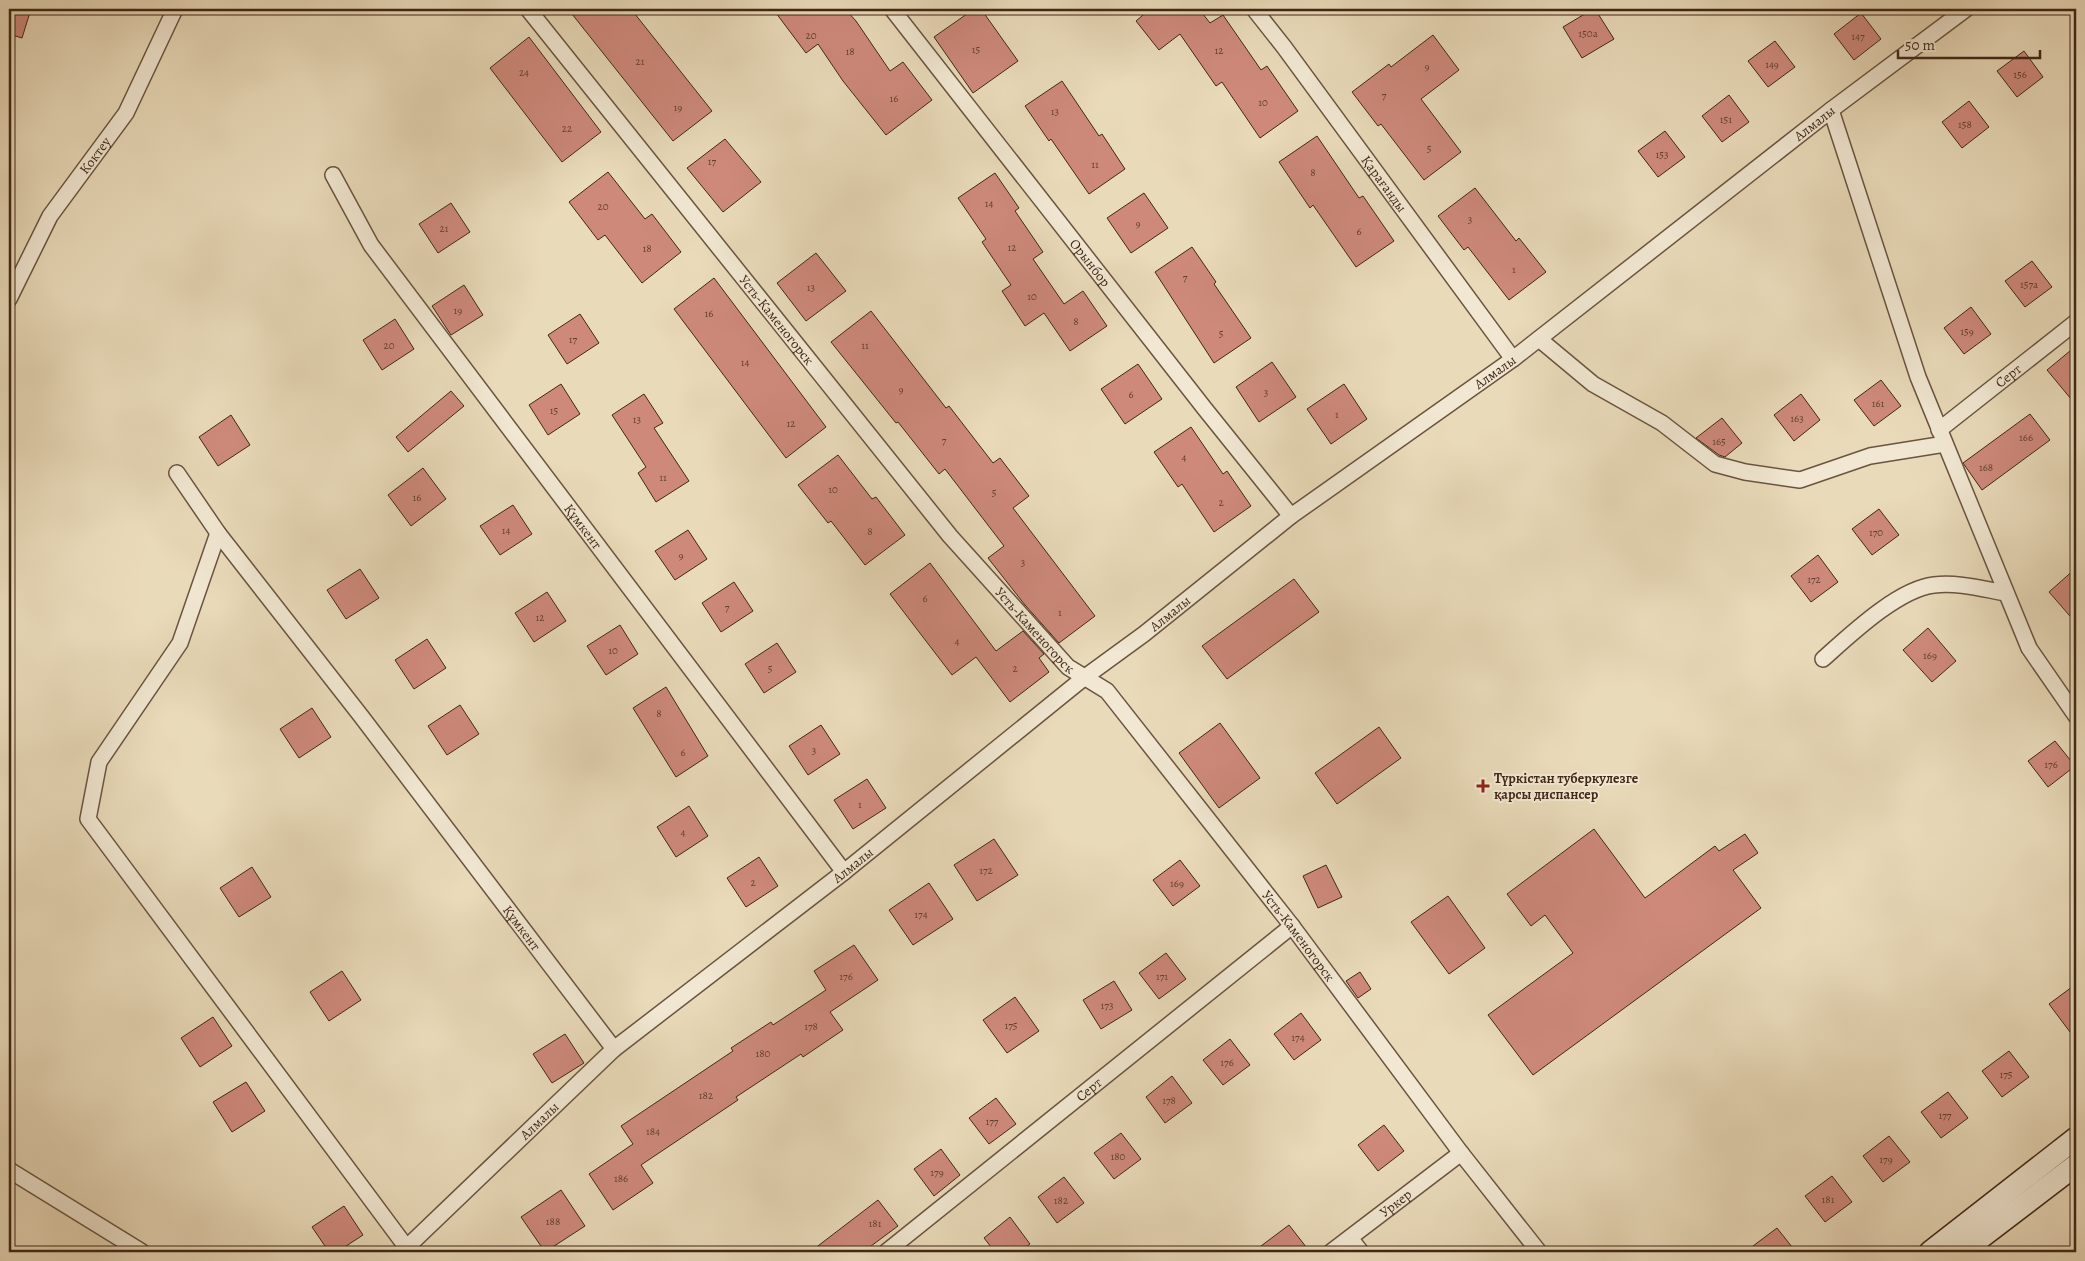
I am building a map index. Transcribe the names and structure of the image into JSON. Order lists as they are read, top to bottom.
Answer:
{
  "streets": {
    "street": [
      "Алмалы",
      "Коктеу",
      "Қарағанды",
      "Орынбор",
      "Усть-Каменогорск",
      "Серт",
      "Құмкент",
      "Уркер"
    ]
  },
  "crossings": [
    ["Алмалы", "Қарағанды"],
    ["Алмалы", "Орынбор"],
    ["Алмалы", "Усть-Каменогорск"],
    ["Алмалы", "Құмкент"],
    ["Усть-Каменогорск", "Серт"],
    ["Усть-Каменогорск", "Уркер"]
  ],
  "places": {
    "health": ["Түркістан туберкулезге қарсы диспансер"]
  },
  "house_numbers": [
    "150а",
    "20",
    "147",
    "15",
    "12",
    "18",
    "21",
    "149",
    "9",
    "24",
    "156",
    "7",
    "16",
    "10",
    "19",
    "13",
    "151",
    "158",
    "22",
    "5",
    "153",
    "17",
    "11",
    "8",
    "14",
    "20",
    "3",
    "9",
    "21",
    "6",
    "12",
    "18",
    "1",
    "7",
    "157а",
    "13",
    "10",
    "19",
    "16",
    "8",
    "159",
    "5",
    "17",
    "20",
    "11",
    "14",
    "9",
    "3",
    "6",
    "161",
    "15",
    "1",
    "163",
    "13",
    "12",
    "166",
    "7",
    "165",
    "4",
    "168",
    "11",
    "10",
    "5",
    "16",
    "2",
    "14",
    "8",
    "170",
    "9",
    "3",
    "172",
    "6",
    "7",
    "1",
    "12",
    "4",
    "10",
    "169",
    "5",
    "2",
    "8",
    "3",
    "6",
    "176",
    "1",
    "4",
    "172",
    "2",
    "169",
    "174",
    "176",
    "171",
    "173",
    "175",
    "178",
    "174",
    "180",
    "176",
    "175",
    "182",
    "178",
    "177",
    "177",
    "184",
    "180",
    "179",
    "179",
    "186",
    "181",
    "182",
    "188",
    "181"
  ],
  "scale_bar": "50 m"
}
